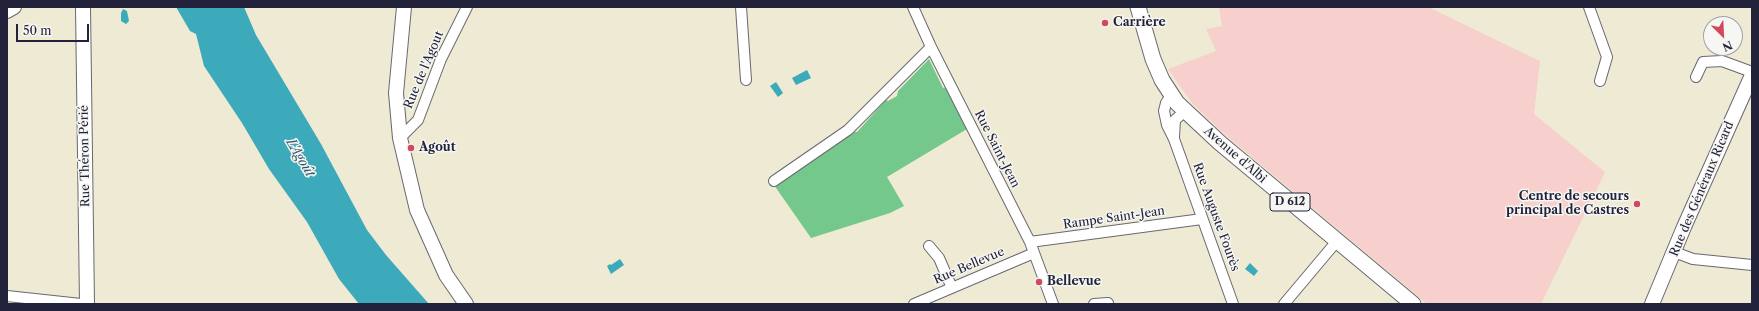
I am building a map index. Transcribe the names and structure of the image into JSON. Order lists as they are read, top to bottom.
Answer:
{
  "streets": {
    "main road": ["Avenue d'Albi", "D 612"],
    "street": [
      "Rue de l'Agout",
      "Rue Saint-Jean",
      "Rue Théron Périé",
      "Rue des Généraux Ricard",
      "Rue Auguste Fourès",
      "Rampe Saint-Jean",
      "Rue Bellevue"
    ]
  },
  "crossings": [
    ["Rue Saint-Jean", "Rampe Saint-Jean"],
    ["Rue Saint-Jean", "Rue Bellevue"],
    ["Avenue d'Albi", "D 612"],
    ["Avenue d'Albi", "Rue Auguste Fourès"],
    ["D 612", "Rue Auguste Fourès"],
    ["Rue Auguste Fourès", "Rampe Saint-Jean"]
  ],
  "water": ["L'Agoût"],
  "places": [
    "Carrière",
    "Agoût",
    "Centre de secours principal de Castres",
    "Bellevue"
  ],
  "scale_bar": "50 m",
  "north": "bottom right"
}
